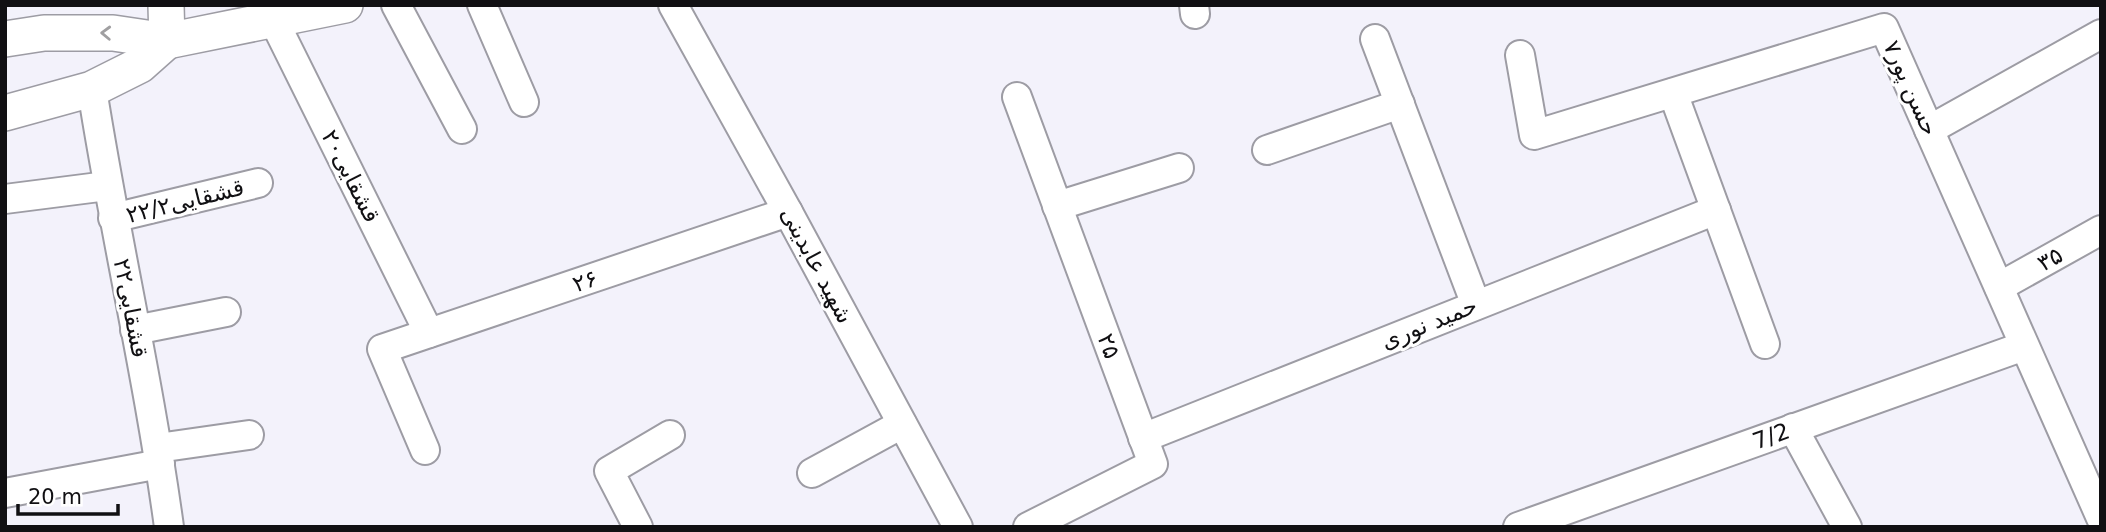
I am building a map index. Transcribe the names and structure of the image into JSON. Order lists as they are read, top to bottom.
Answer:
{
  "streets": {
    "street": [
      "حسن پور۷",
      "۲۰قشقایی",
      "۲۲/۲قشقایی",
      "۳۵",
      "شهید عابدینی",
      "۲۶",
      "۲۲قشقایی",
      "حمید نوری",
      "۲۵",
      "7/2"
    ]
  },
  "crossings": [
    ["حسن پور۷", "۳۵"],
    ["حسن پور۷", "7/2"],
    ["۲۰قشقایی", "۲۶"],
    ["۲۲/۲قشقایی", "۲۲قشقایی"],
    ["شهید عابدینی", "۲۶"],
    ["حمید نوری", "۲۵"]
  ],
  "scale_bar": "20 m"
}
